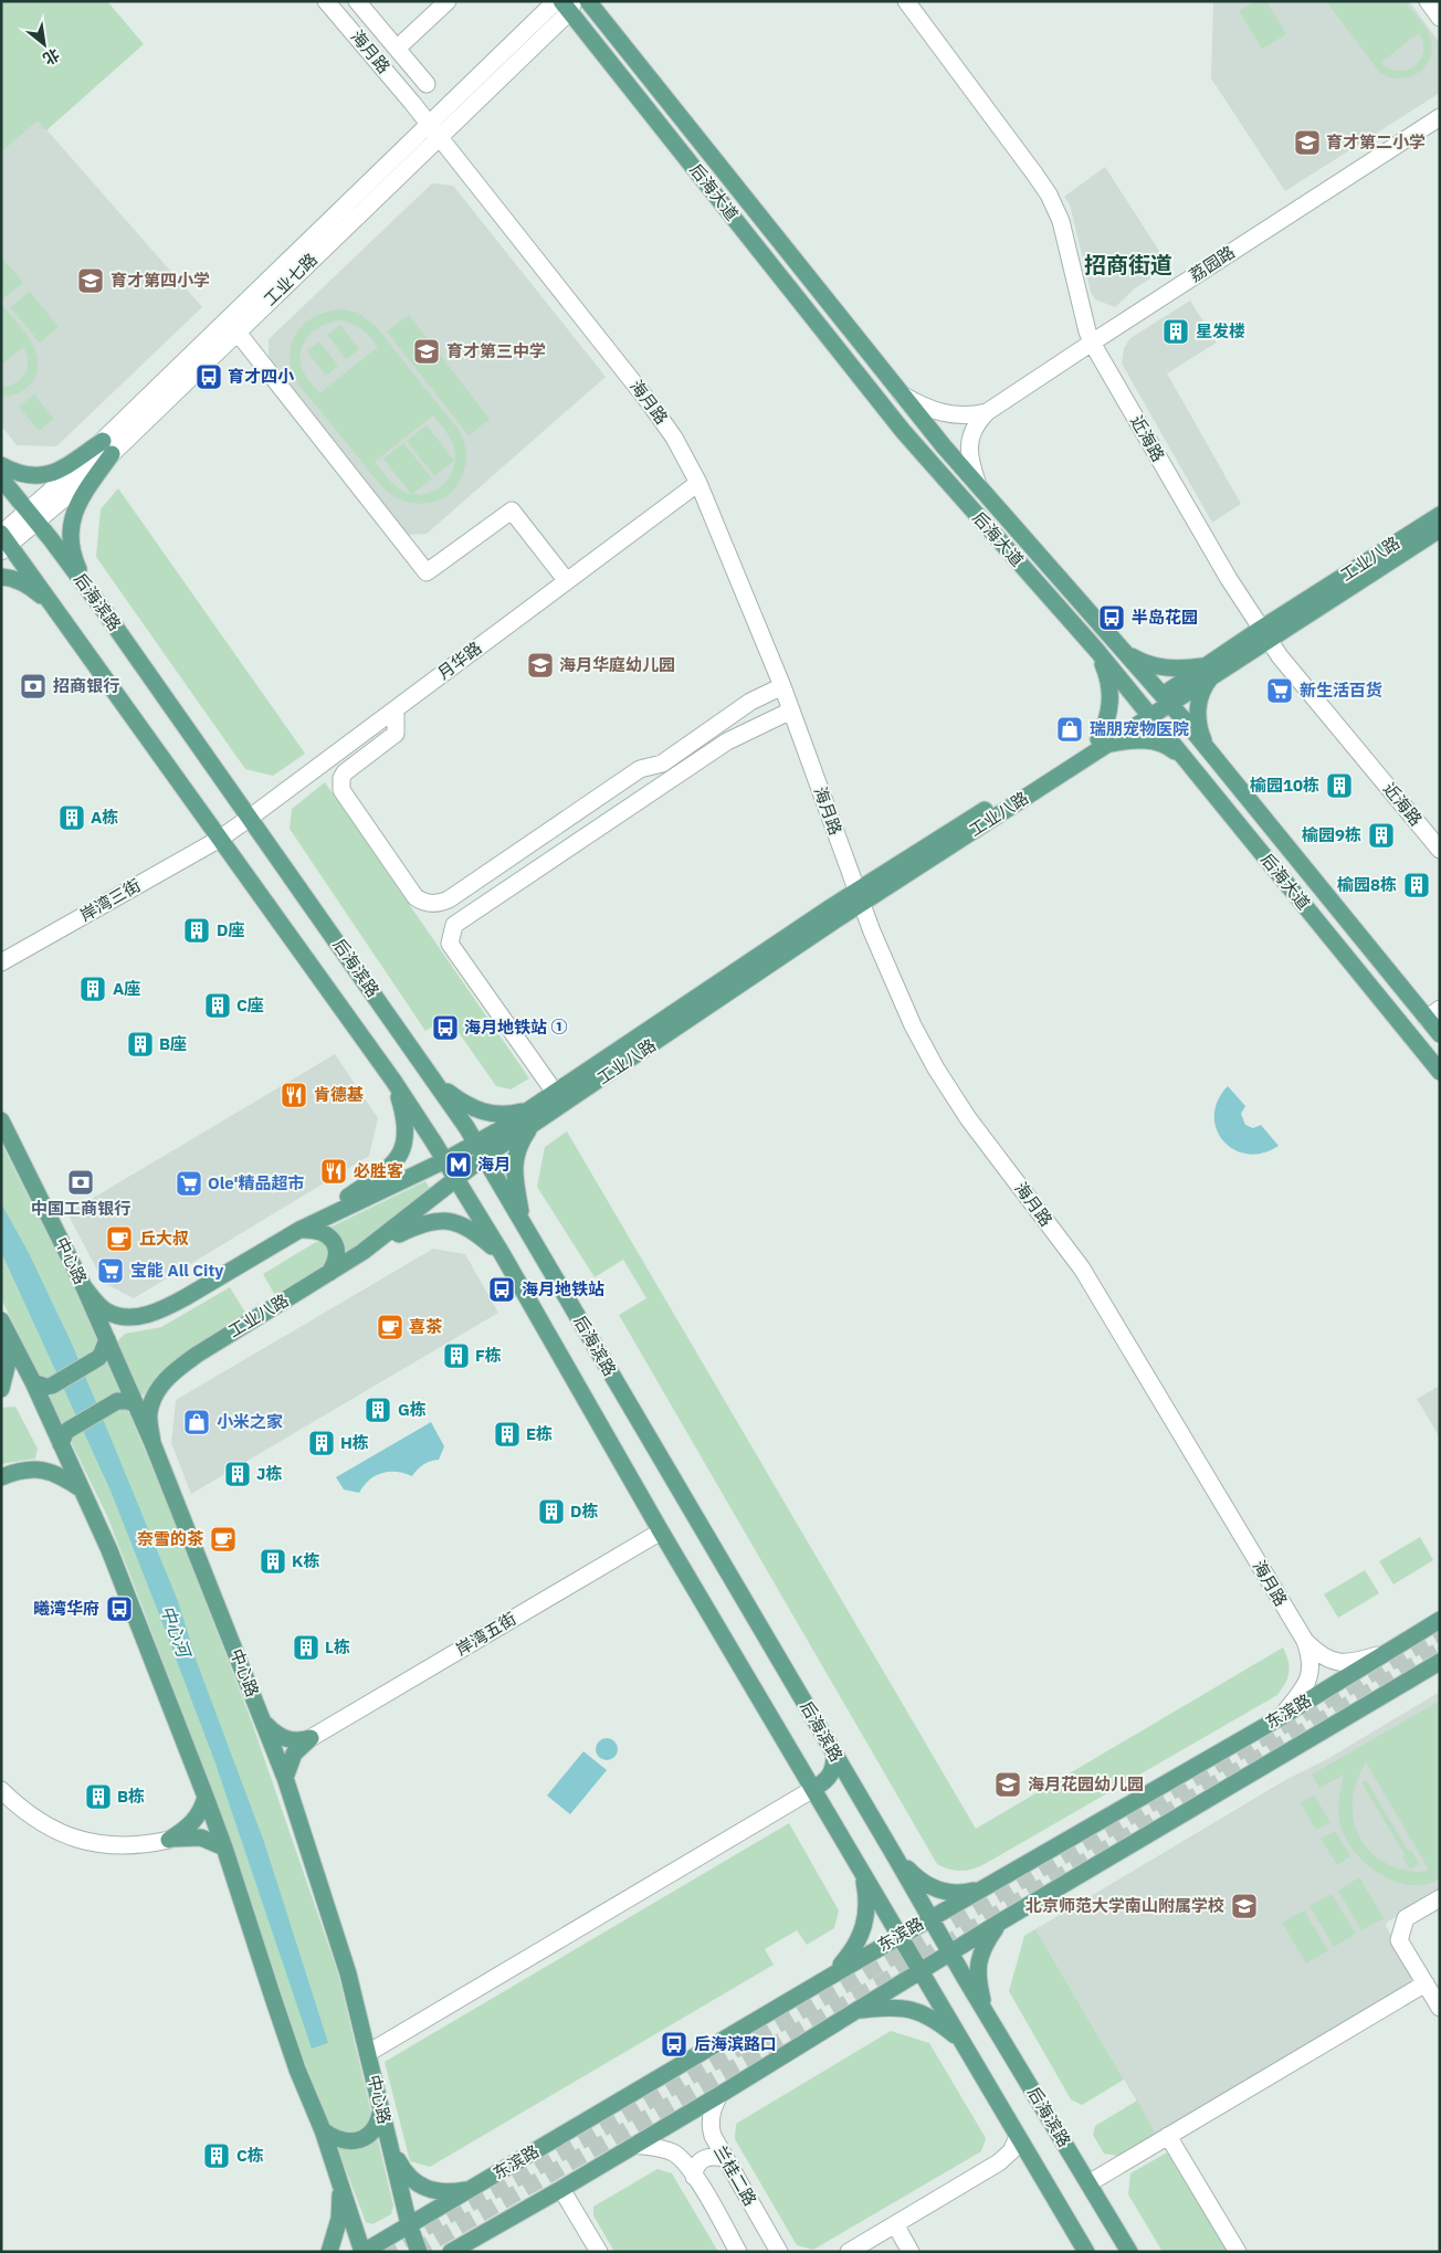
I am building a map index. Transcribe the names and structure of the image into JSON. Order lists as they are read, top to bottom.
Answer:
{
  "streets": {
    "main road": [
      "后海大道",
      "工业八路",
      "后海滨路",
      "中心路",
      "东滨路"
    ],
    "street": [
      "海月路",
      "荔园路",
      "工业七路",
      "近海路",
      "月华路",
      "岸湾三街",
      "岸湾五街",
      "兰桂二路"
    ]
  },
  "crossings": [
    ["海月路", "工业七路"],
    ["海月路", "工业八路"],
    ["海月路", "月华路"],
    ["后海大道", "荔园路"],
    ["后海大道", "工业七路"],
    ["后海大道", "工业八路"],
    ["荔园路", "近海路"],
    ["工业七路", "后海滨路"],
    ["近海路", "工业八路"],
    ["工业八路", "后海滨路"],
    ["工业八路", "中心路"],
    ["后海滨路", "月华路"],
    ["后海滨路", "岸湾三街"],
    ["后海滨路", "岸湾五街"],
    ["后海滨路", "东滨路"],
    ["月华路", "岸湾三街"],
    ["中心路", "东滨路"],
    ["东滨路", "兰桂二路"]
  ],
  "districts": ["招商街道"],
  "water": ["中心河"],
  "places": {
    "school or university": [
      "育才第二小学",
      "育才第四小学",
      "育才第三中学",
      "海月华庭幼儿园",
      "海月花园幼儿园",
      "北京师范大学南山附属学校"
    ],
    "building": [
      "星发楼",
      "榆园10栋",
      "A栋",
      "榆园9栋",
      "榆园8栋",
      "D座",
      "A座",
      "C座",
      "B座",
      "F栋",
      "G栋",
      "E栋",
      "H栋",
      "J栋",
      "D栋",
      "K栋",
      "L栋",
      "B栋",
      "C栋"
    ],
    "bus stop": [
      "育才四小",
      "半岛花园",
      "海月地铁站 ①",
      "海月地铁站",
      "曦湾华府",
      "后海滨路口"
    ],
    "bank": ["招商银行", "中国工商银行"],
    "supermarket": ["新生活百货", "Ole'精品超市", "宝能 All City"],
    "shop": ["瑞朋宠物医院", "小米之家"],
    "restaurant": ["肯德基", "必胜客"],
    "metro station": ["海月"],
    "cafe": ["丘大叔", "喜茶", "奈雪的茶"]
  },
  "north": "bottom right"
}
